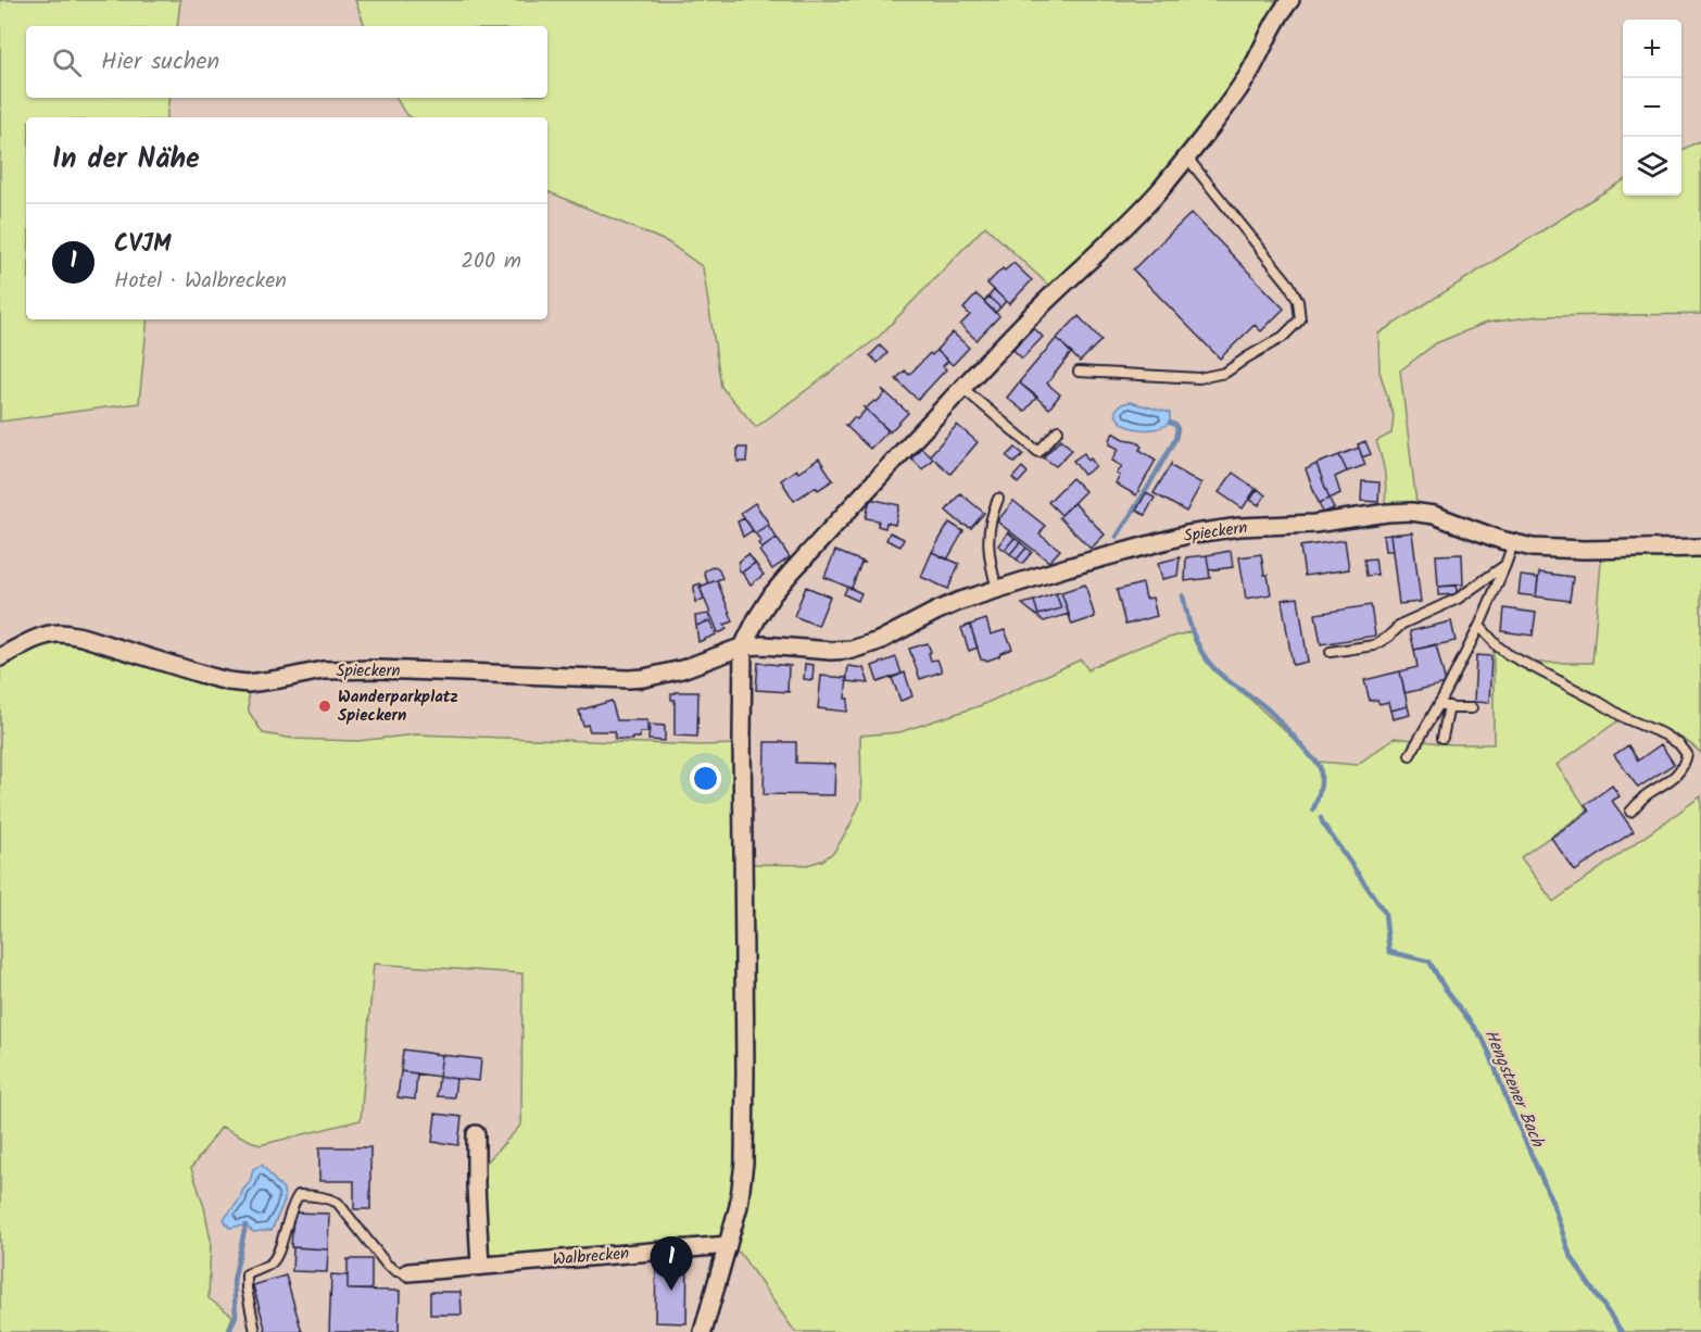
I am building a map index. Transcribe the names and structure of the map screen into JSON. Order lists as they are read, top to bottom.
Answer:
{
  "streets": {
    "street": ["Spieckern", "Walbrecken"]
  },
  "water": ["Hengstener Bach"],
  "places": ["Wanderparkplatz Spieckern"],
  "page": {
    "map_buttons": ["+", "−"],
    "search": "Hier suchen",
    "heading": "In der Nähe",
    "list": [
      {
        "mark": "1",
        "name": "CVJM",
        "note": "Hotel · Walbrecken",
        "value": "200 m"
      }
    ],
    "pins": "1"
  }
}
